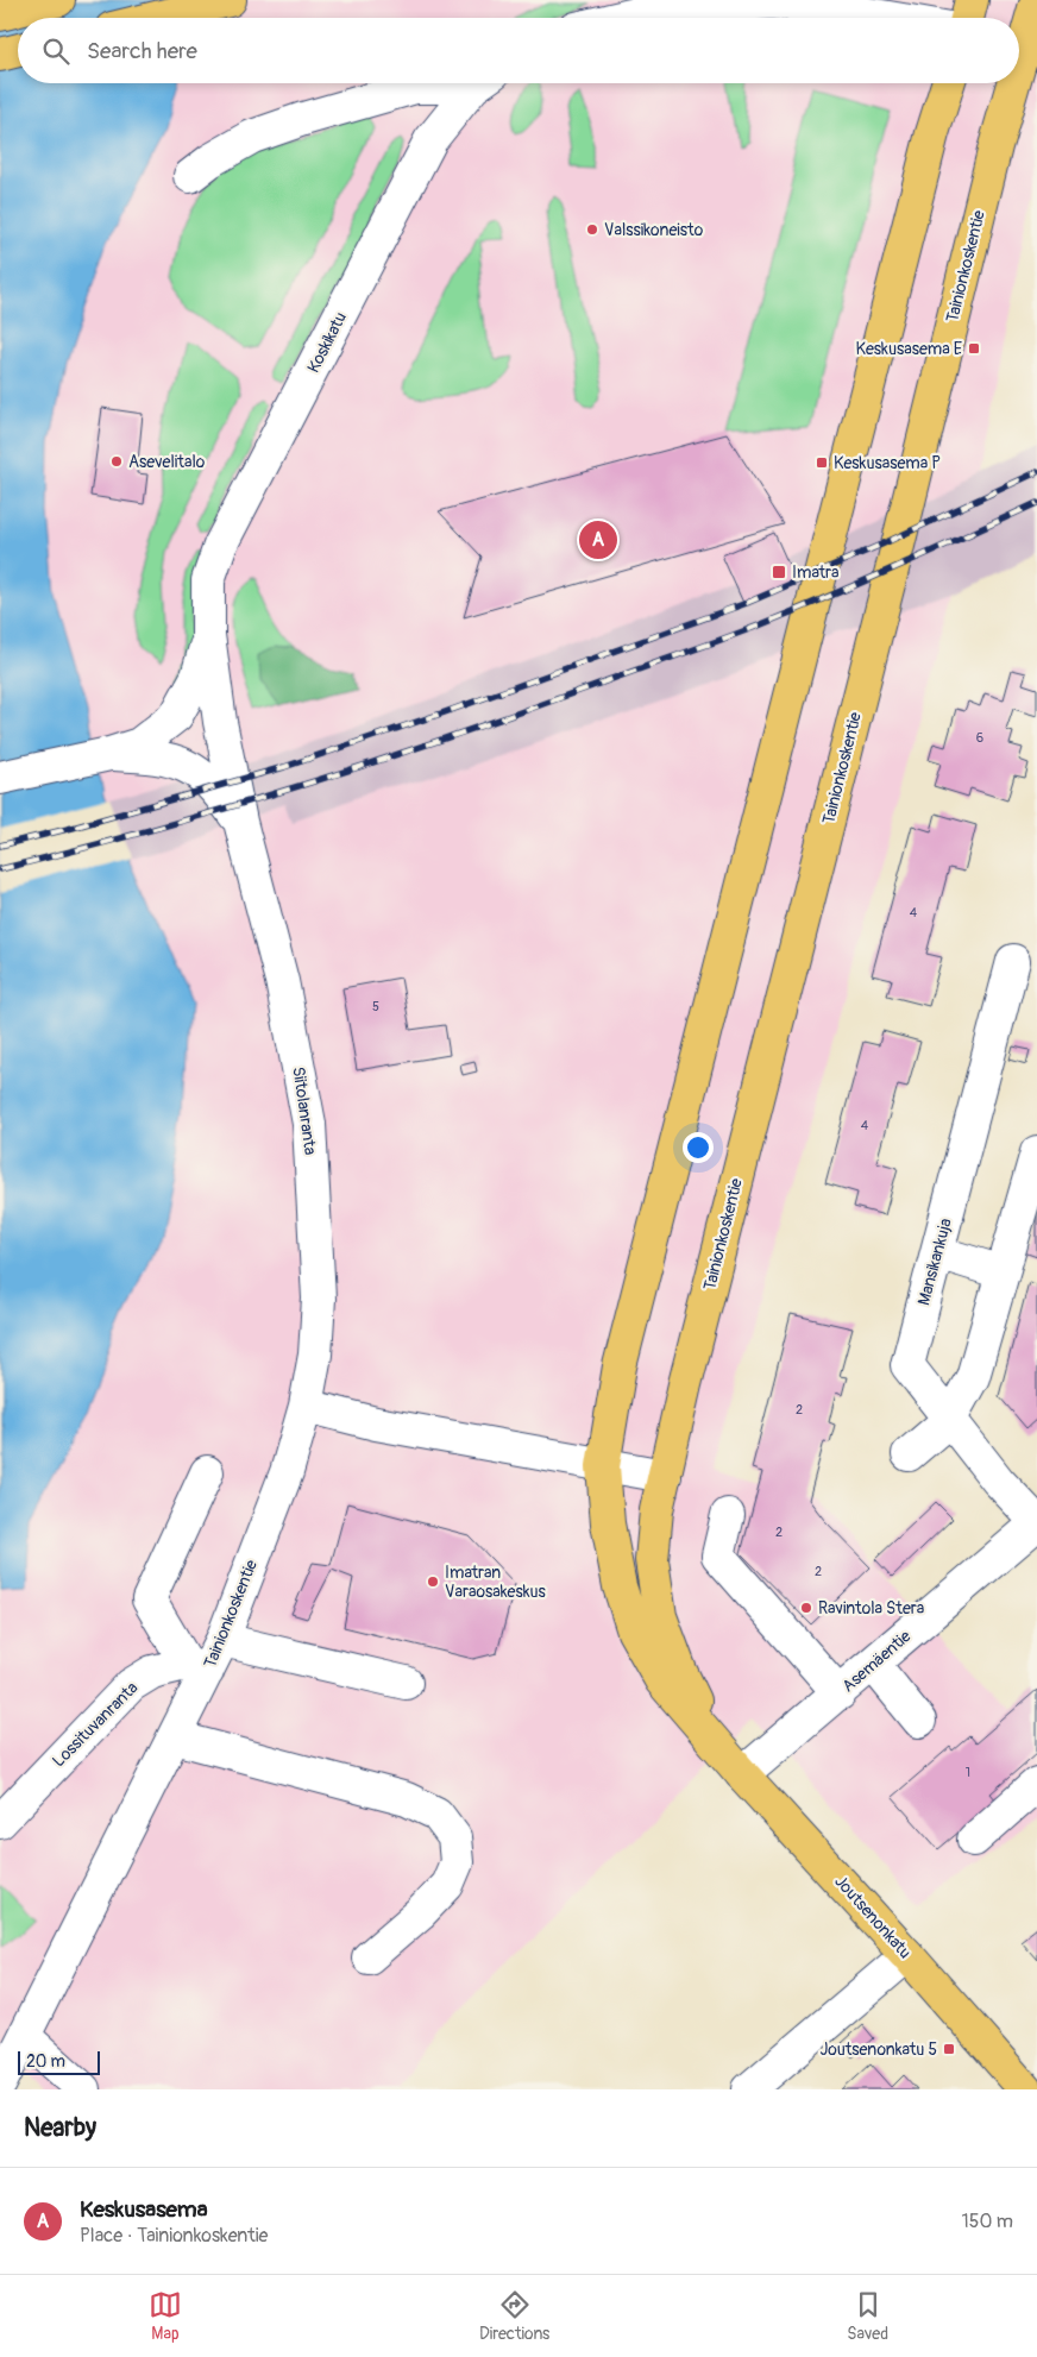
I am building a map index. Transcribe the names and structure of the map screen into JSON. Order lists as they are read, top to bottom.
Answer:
{
  "streets": {
    "main road": ["Tainionkoskentie", "Joutsenonkatu"],
    "street": [
      "Koskikatu",
      "Siitolanranta",
      "Mansikankuja",
      "Asemäentie",
      "Lossituvanranta"
    ]
  },
  "crossings": [
    ["Tainionkoskentie", "Siitolanranta"],
    ["Tainionkoskentie", "Lossituvanranta"],
    ["Tainionkoskentie", "Joutsenonkatu"],
    ["Koskikatu", "Siitolanranta"],
    ["Mansikankuja", "Asemäentie"],
    ["Asemäentie", "Joutsenonkatu"]
  ],
  "places": {
    "other": [
      "Valssikoneisto",
      "Asevelitalo",
      "Imatran Varaosakeskus",
      "Ravintola Stera"
    ],
    "transit": [
      "Keskusasema E",
      "Keskusasema P",
      "Imatra",
      "Joutsenonkatu 5"
    ]
  },
  "house_numbers": [
    "6",
    "4",
    "5",
    "4",
    "2",
    "2",
    "2",
    "1"
  ],
  "scale_bar": "20 m",
  "page": {
    "search": "Search here",
    "pins": "A",
    "scale": "20 m",
    "heading": "Nearby",
    "list": [
      {
        "mark": "A",
        "name": "Keskusasema",
        "note": "Place · Tainionkoskentie",
        "value": "150 m"
      }
    ],
    "nav": ["Map", "Directions", "Saved"]
  }
}
